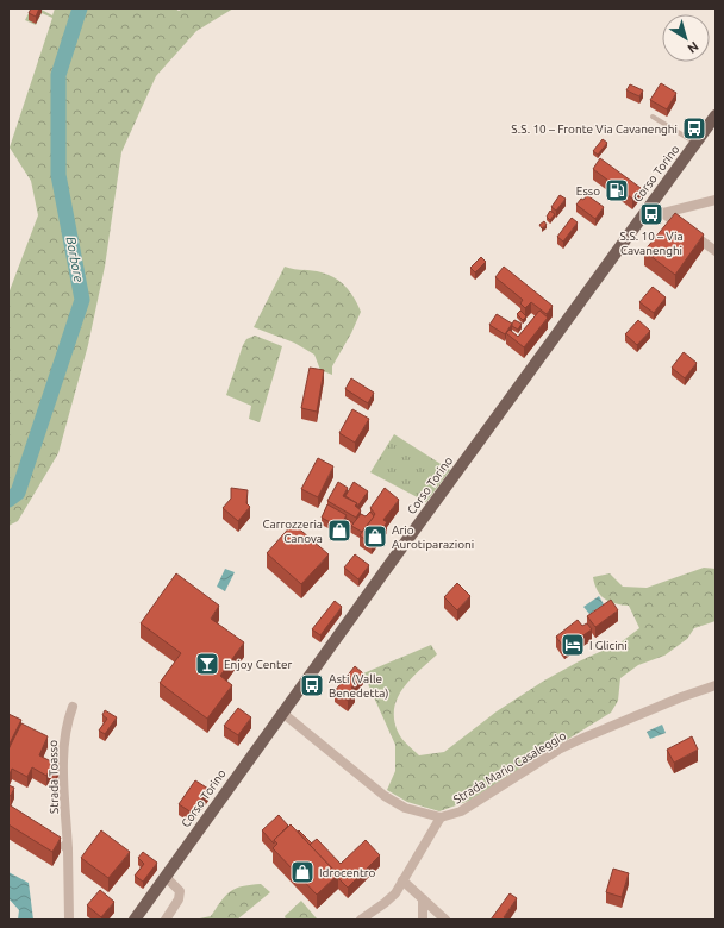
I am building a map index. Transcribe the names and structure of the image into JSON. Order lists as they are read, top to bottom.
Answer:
{
  "streets": {
    "main road": ["Corso Torino"],
    "street": ["Strada Mario Casaleggio", "Strada Toasso"]
  },
  "water": ["Borbore"],
  "places": {
    "bus stop": ["S.S. 10 – Fronte Via Cavanenghi", "S.S. 10 – Via Cavanenghi", "Asti (Valle Benedetta)"],
    "fuel station": ["Esso"],
    "shop": ["Carrozzeria Canova", "Ario Aurotiparazioni", "Idrocentro"],
    "hotel": ["I Glicini"],
    "bar": ["Enjoy Center"]
  },
  "north": "bottom right"
}
